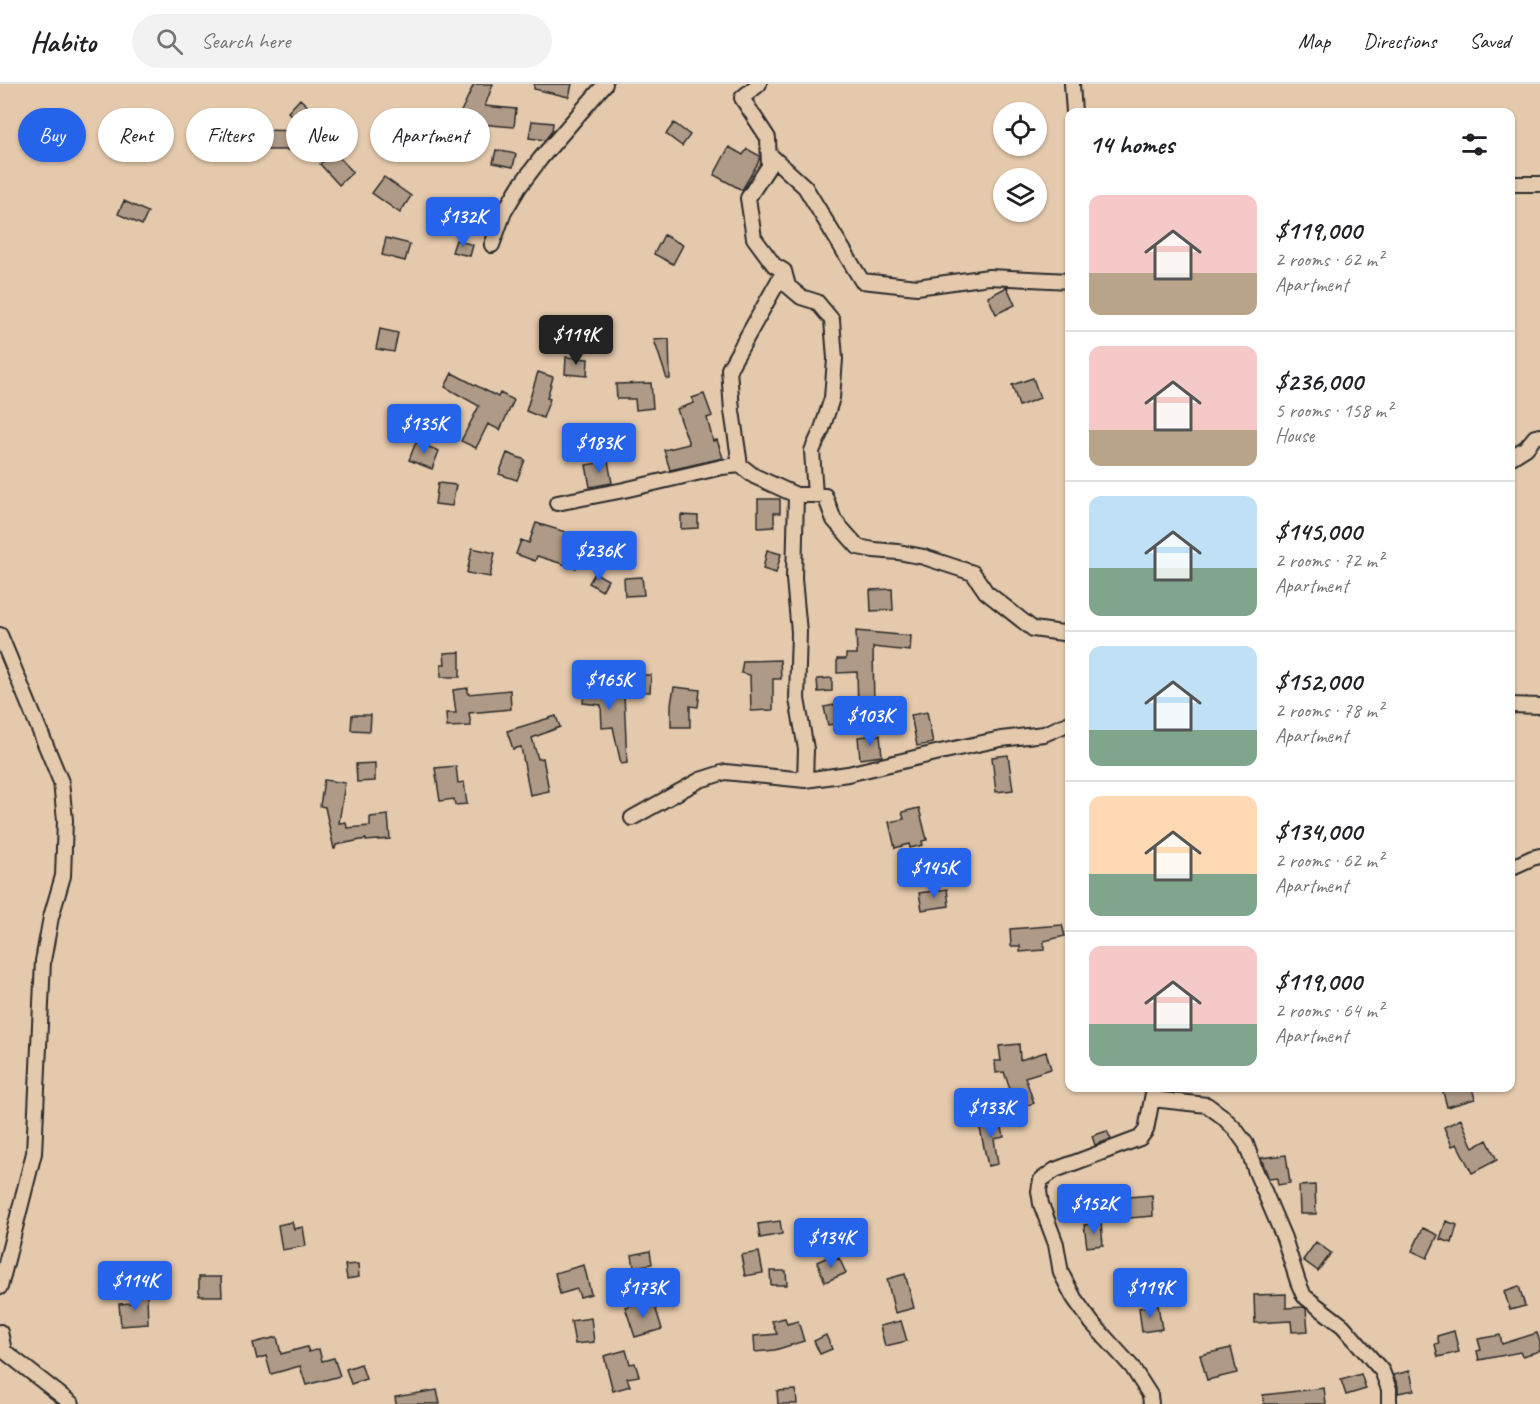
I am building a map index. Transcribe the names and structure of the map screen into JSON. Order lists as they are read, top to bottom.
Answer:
{
  "page": {
    "header": "Habito",
    "search": "Search here",
    "nav": ["Map", "Directions", "Saved"],
    "chip": [
      "Buy",
      "Rent",
      "Filters",
      "New",
      "Apartment"
    ],
    "heading": "14 homes",
    "list": [
      {
        "name": "$119,000",
        "note": "2 rooms · 62 m² · Apartment"
      },
      {
        "name": "$236,000",
        "note": "5 rooms · 158 m² · House"
      },
      {
        "name": "$145,000",
        "note": "2 rooms · 72 m² · Apartment"
      },
      {
        "name": "$152,000",
        "note": "2 rooms · 78 m² · Apartment"
      },
      {
        "name": "$134,000",
        "note": "2 rooms · 62 m² · Apartment"
      },
      {
        "name": "$119,000",
        "note": "2 rooms · 64 m² · Apartment"
      }
    ],
    "price": [
      "$132K",
      "$119K",
      "$135K",
      "$183K",
      "$236K",
      "$165K",
      "$103K",
      "$145K",
      "$133K",
      "$152K",
      "$134K",
      "$114K",
      "$173K",
      "$119K"
    ]
  }
}
